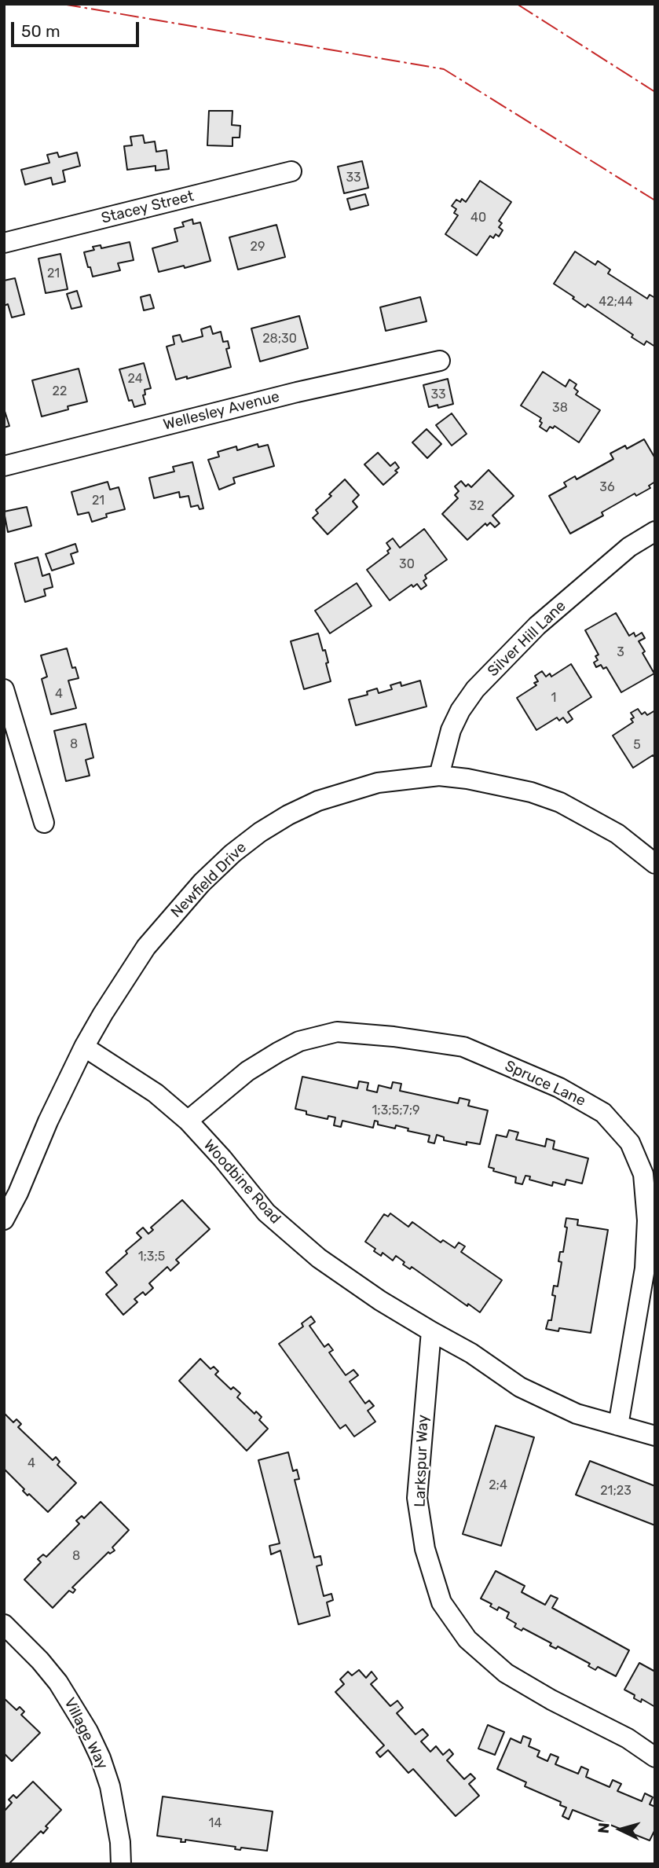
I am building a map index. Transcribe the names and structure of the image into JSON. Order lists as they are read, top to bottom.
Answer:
{
  "streets": {
    "street": [
      "Stacey Street",
      "Wellesley Avenue",
      "Silver Hill Lane",
      "Newfield Drive",
      "Spruce Lane",
      "Woodbine Road",
      "Larkspur Way",
      "Village Way"
    ]
  },
  "crossings": [
    ["Silver Hill Lane", "Newfield Drive"],
    ["Newfield Drive", "Woodbine Road"],
    ["Spruce Lane", "Woodbine Road"],
    ["Woodbine Road", "Larkspur Way"]
  ],
  "house_numbers": [
    "33",
    "40",
    "29",
    "21",
    "42;44",
    "28;30",
    "24",
    "22",
    "33",
    "38",
    "36",
    "21",
    "32",
    "30",
    "3",
    "4",
    "1",
    "8",
    "5",
    "1;3;5;7;9",
    "1;3;5",
    "4",
    "2;4",
    "21;23",
    "8",
    "14"
  ],
  "scale_bar": "50 m",
  "north": "left"
}
